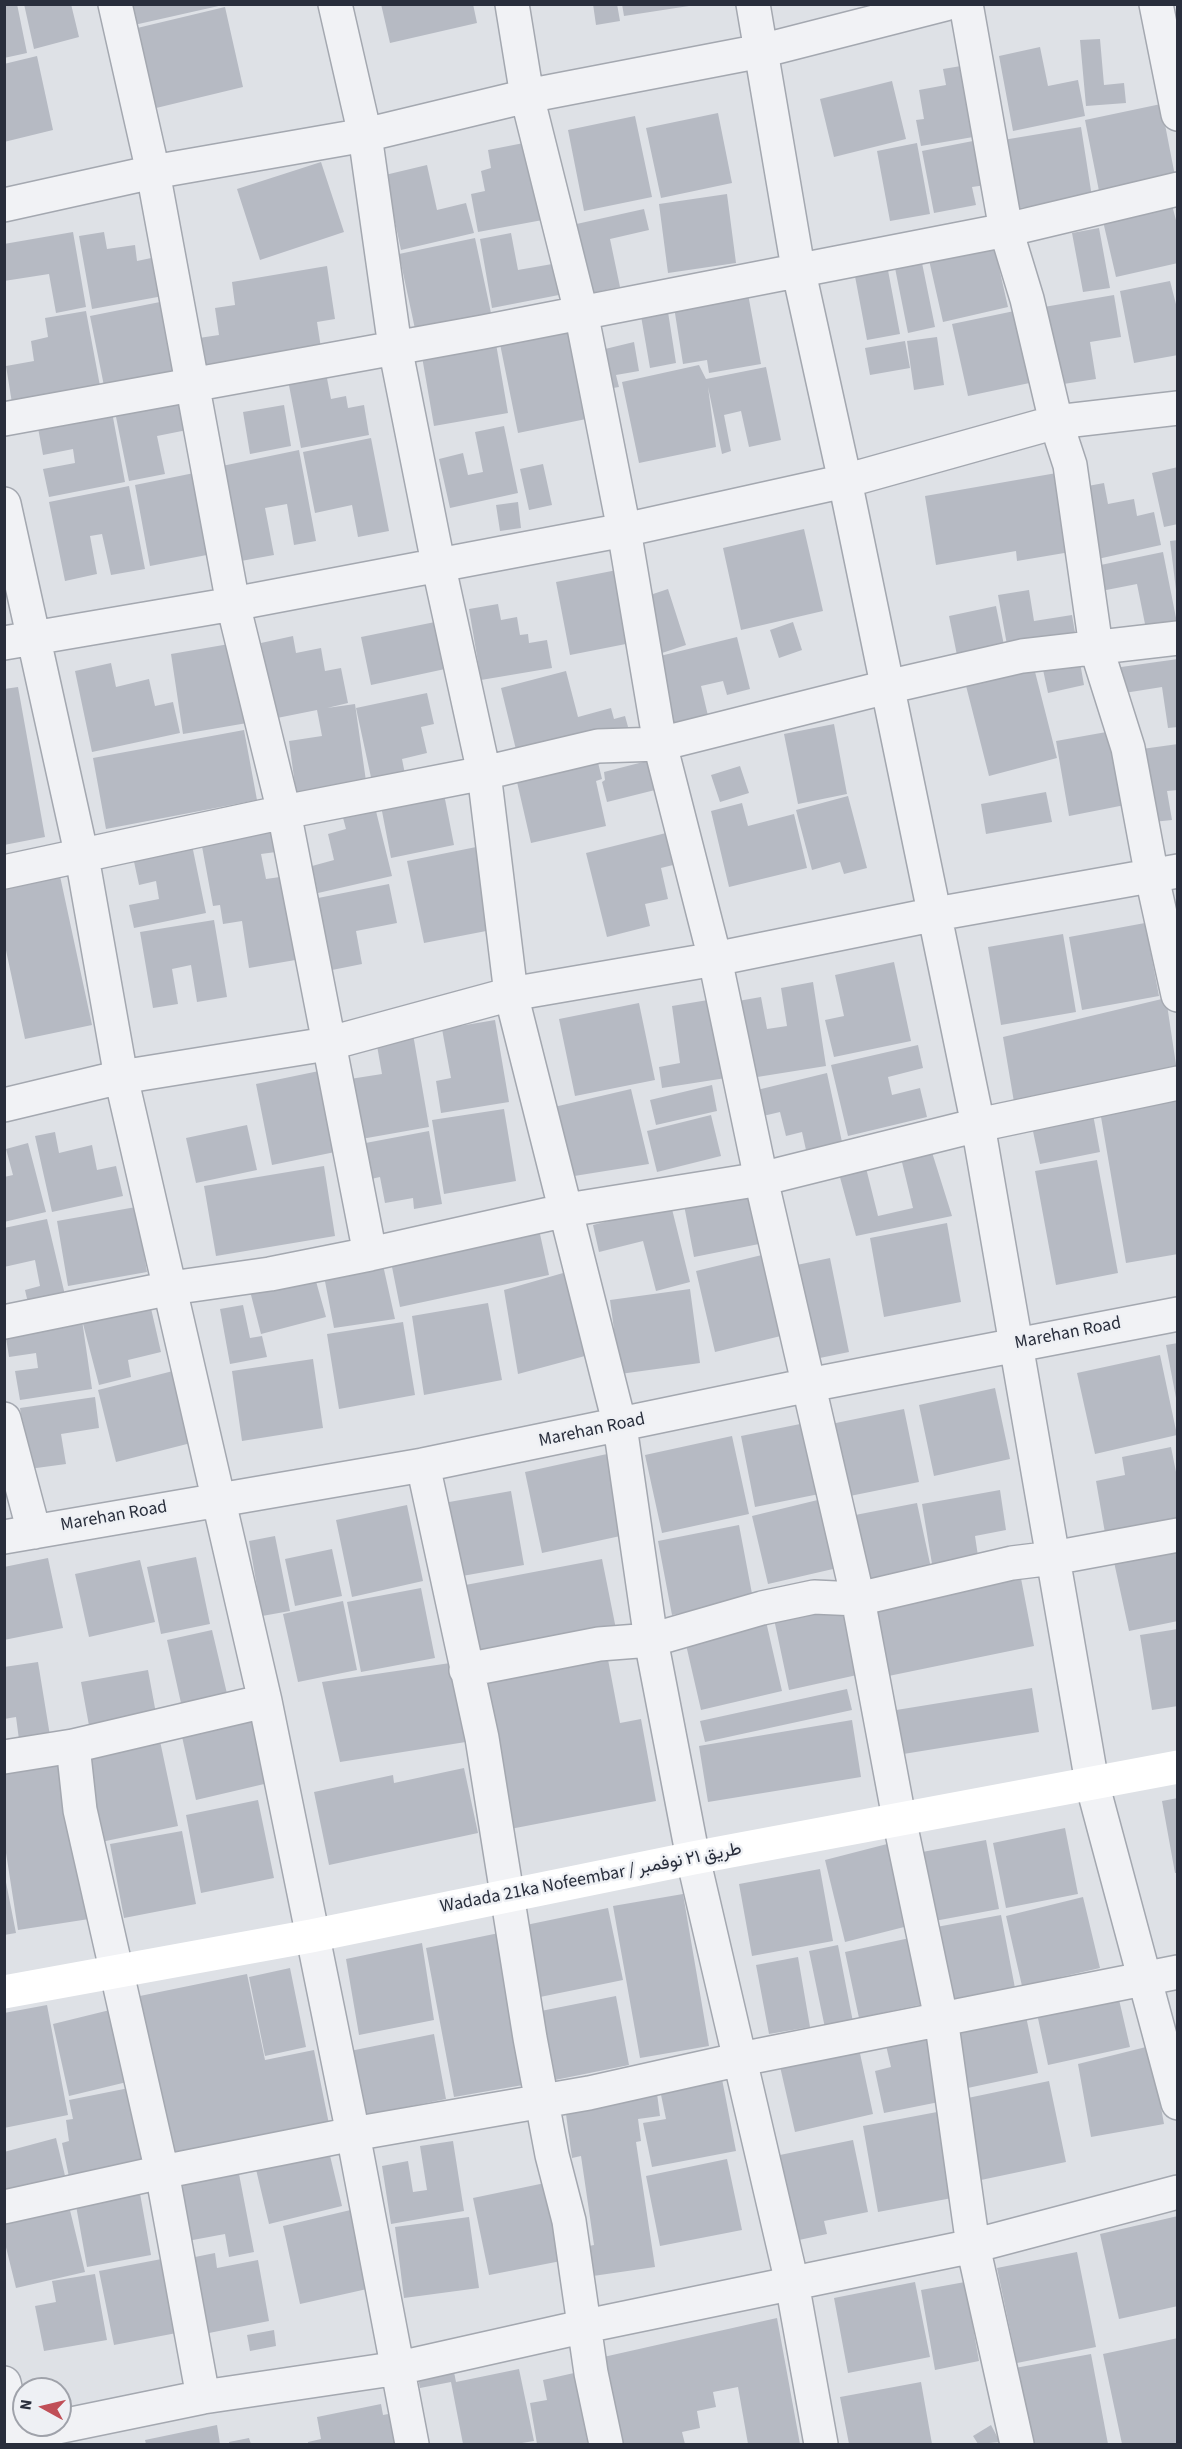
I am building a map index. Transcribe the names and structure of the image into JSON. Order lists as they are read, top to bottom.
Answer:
{
  "streets": {
    "street": ["Marehan Road", "Wadada 21ka Nofeembar / طريق ٢١ نوفمبر"]
  },
  "north": "left"
}
